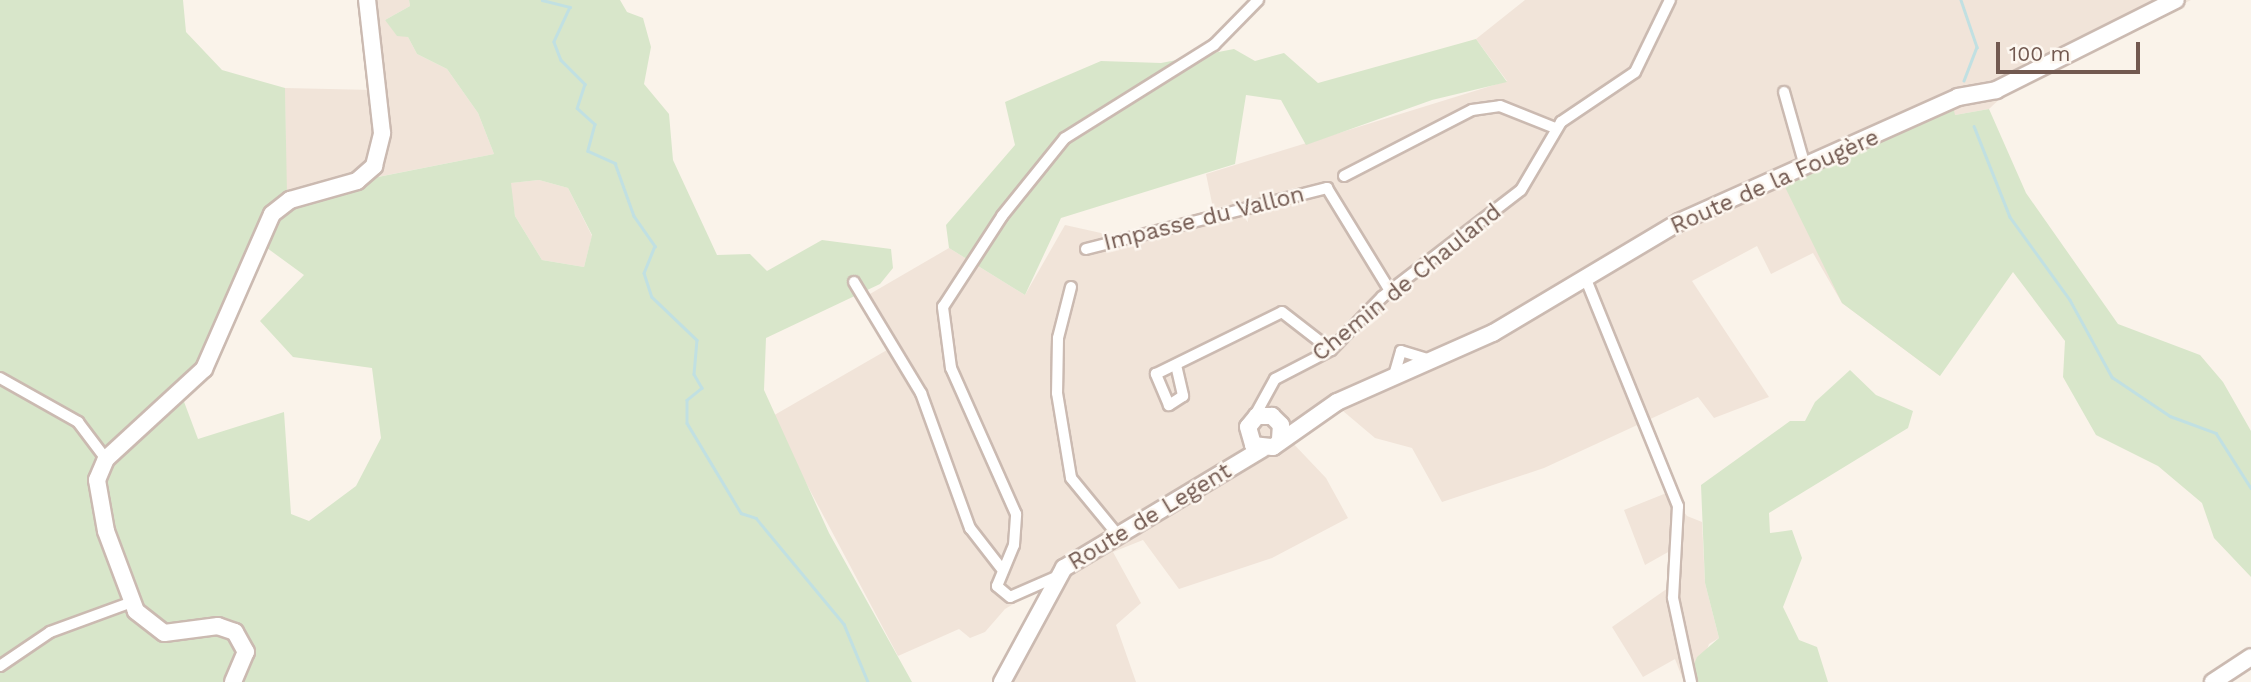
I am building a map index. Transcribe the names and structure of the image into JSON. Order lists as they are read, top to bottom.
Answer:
{
  "streets": {
    "street": [
      "Route de la Fougère",
      "Impasse du Vallon",
      "Chemin de Chauland",
      "Route de Legent"
    ]
  },
  "crossings": [
    ["Route de la Fougère", "Chemin de Chauland"],
    ["Route de la Fougère", "Route de Legent"],
    ["Impasse du Vallon", "Chemin de Chauland"],
    ["Chemin de Chauland", "Route de Legent"]
  ],
  "scale_bar": "100 m"
}
